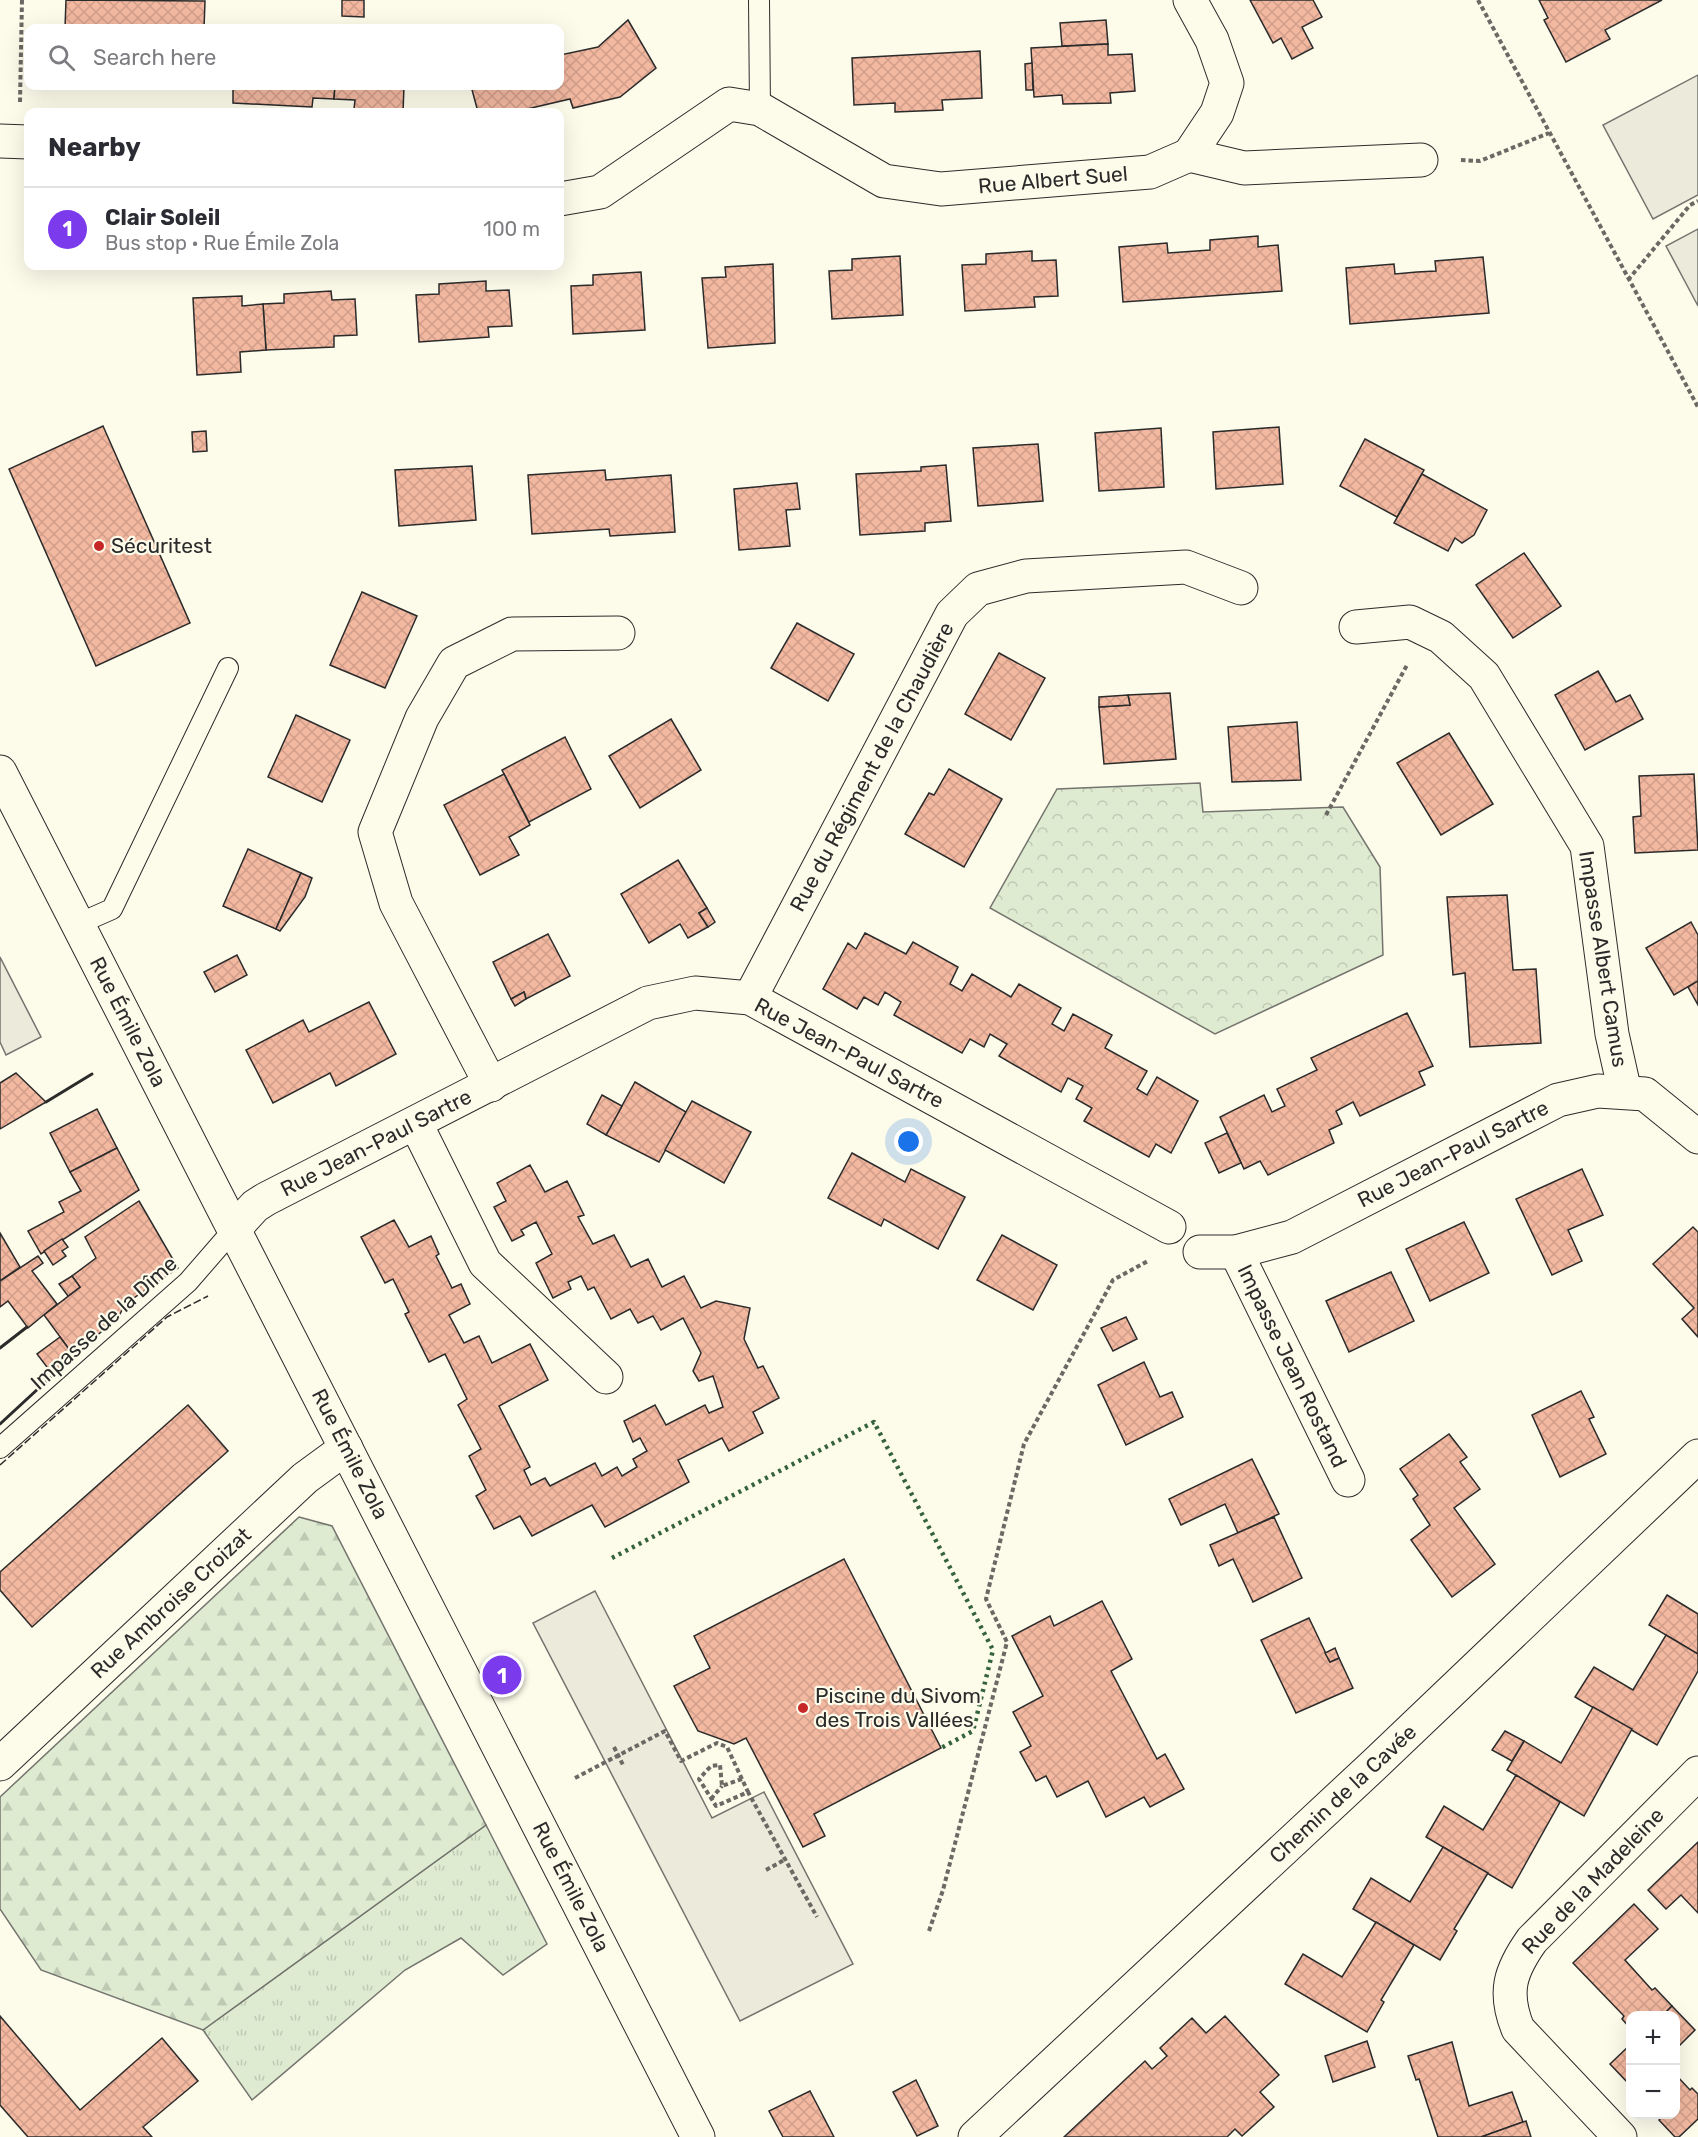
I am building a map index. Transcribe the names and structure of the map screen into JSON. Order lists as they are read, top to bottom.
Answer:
{
  "streets": {
    "street": [
      "Rue Albert Suel",
      "Rue du Régiment de la Chaudière",
      "Impasse Albert Camus",
      "Rue Émile Zola",
      "Rue Jean-Paul Sartre",
      "Impasse Jean Rostand",
      "Rue Ambroise Croizat",
      "Chemin de la Cavée",
      "Rue de la Madeleine"
    ],
    "lane": ["Impasse de la Dîme"]
  },
  "crossings": [
    ["Rue du Régiment de la Chaudière", "Rue Jean-Paul Sartre"],
    ["Impasse Albert Camus", "Rue Jean-Paul Sartre"],
    ["Rue Émile Zola", "Rue Jean-Paul Sartre"],
    ["Rue Émile Zola", "Impasse de la Dîme"],
    ["Rue Émile Zola", "Rue Ambroise Croizat"],
    ["Rue Jean-Paul Sartre", "Impasse de la Dîme"],
    ["Rue Jean-Paul Sartre", "Impasse Jean Rostand"]
  ],
  "places": ["Sécuritest", "Piscine du Sivom des Trois Vallées"],
  "page": {
    "search": "Search here",
    "heading": "Nearby",
    "list": [
      {
        "mark": "1",
        "name": "Clair Soleil",
        "note": "Bus stop · Rue Émile Zola",
        "value": "100 m"
      }
    ],
    "pins": "1",
    "map_buttons": ["+", "−"]
  }
}
